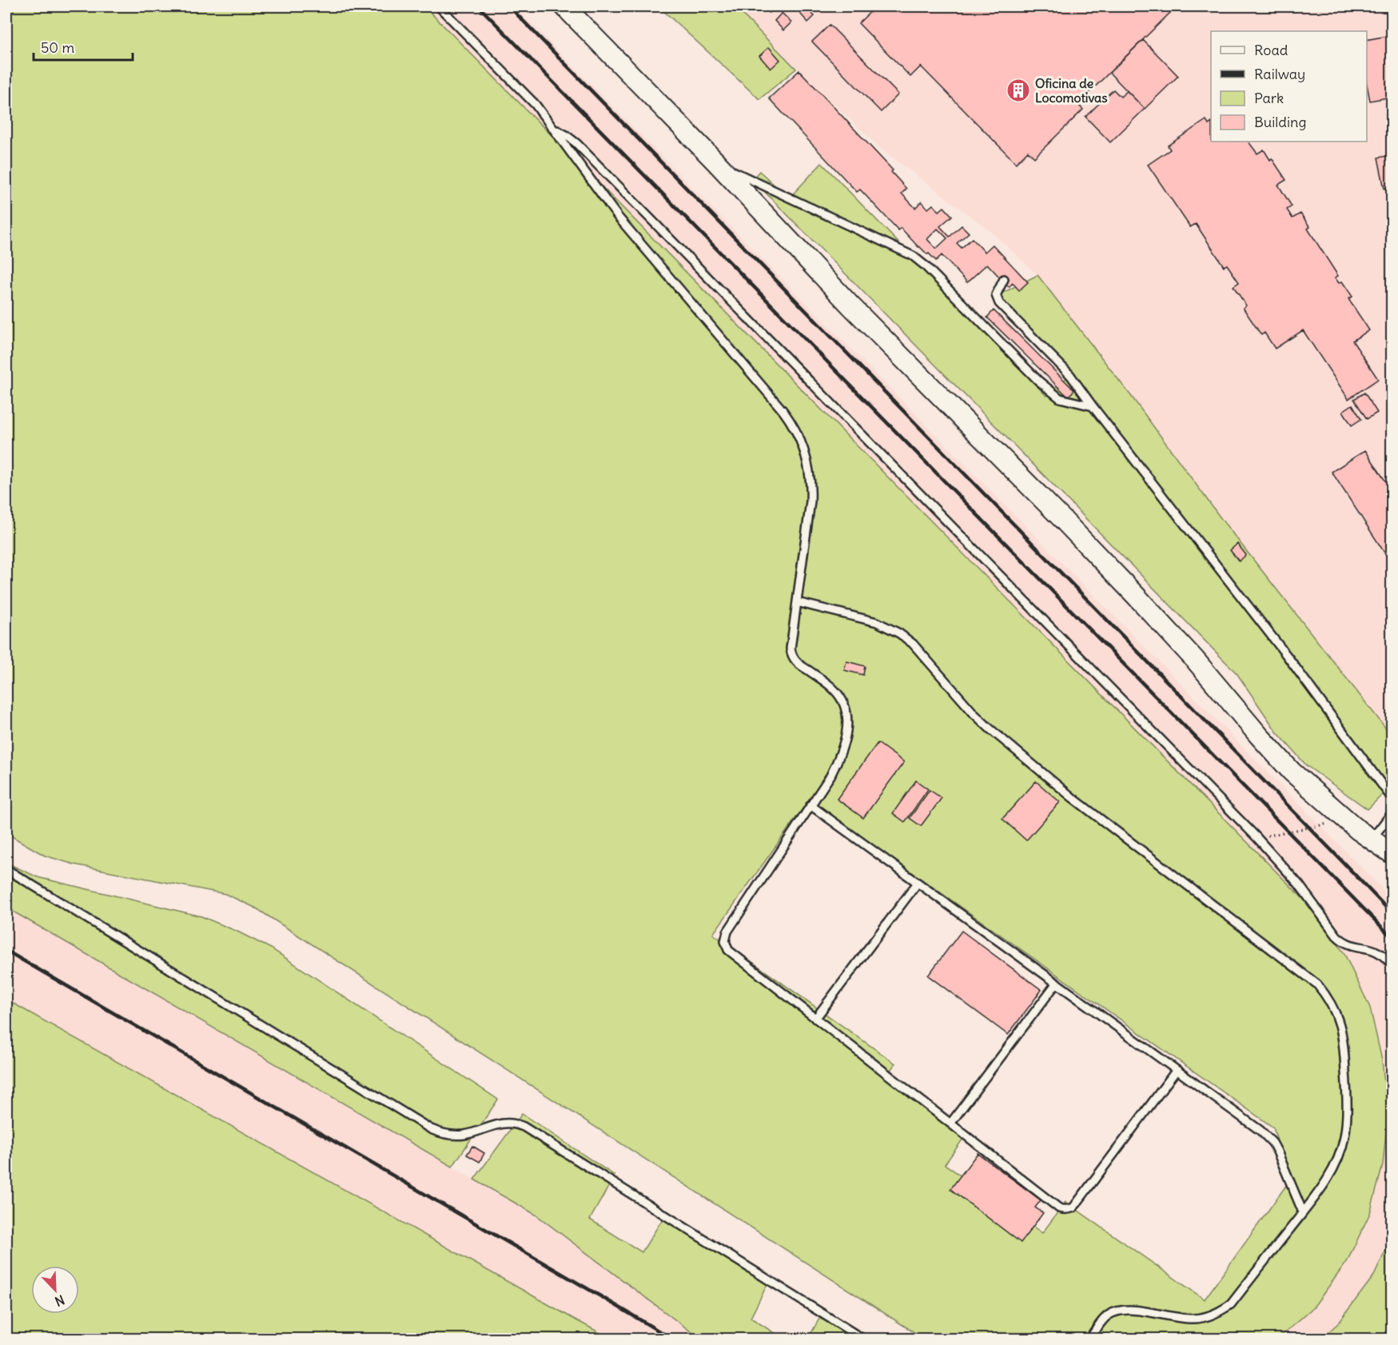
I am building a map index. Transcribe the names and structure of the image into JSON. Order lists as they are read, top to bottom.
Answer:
{
  "places": {
    "building": ["Oficina de Locomotivas"]
  },
  "legend": [
    "Road",
    "Railway",
    "Park",
    "Building"
  ],
  "scale_bar": "50 m",
  "north": "bottom right"
}
